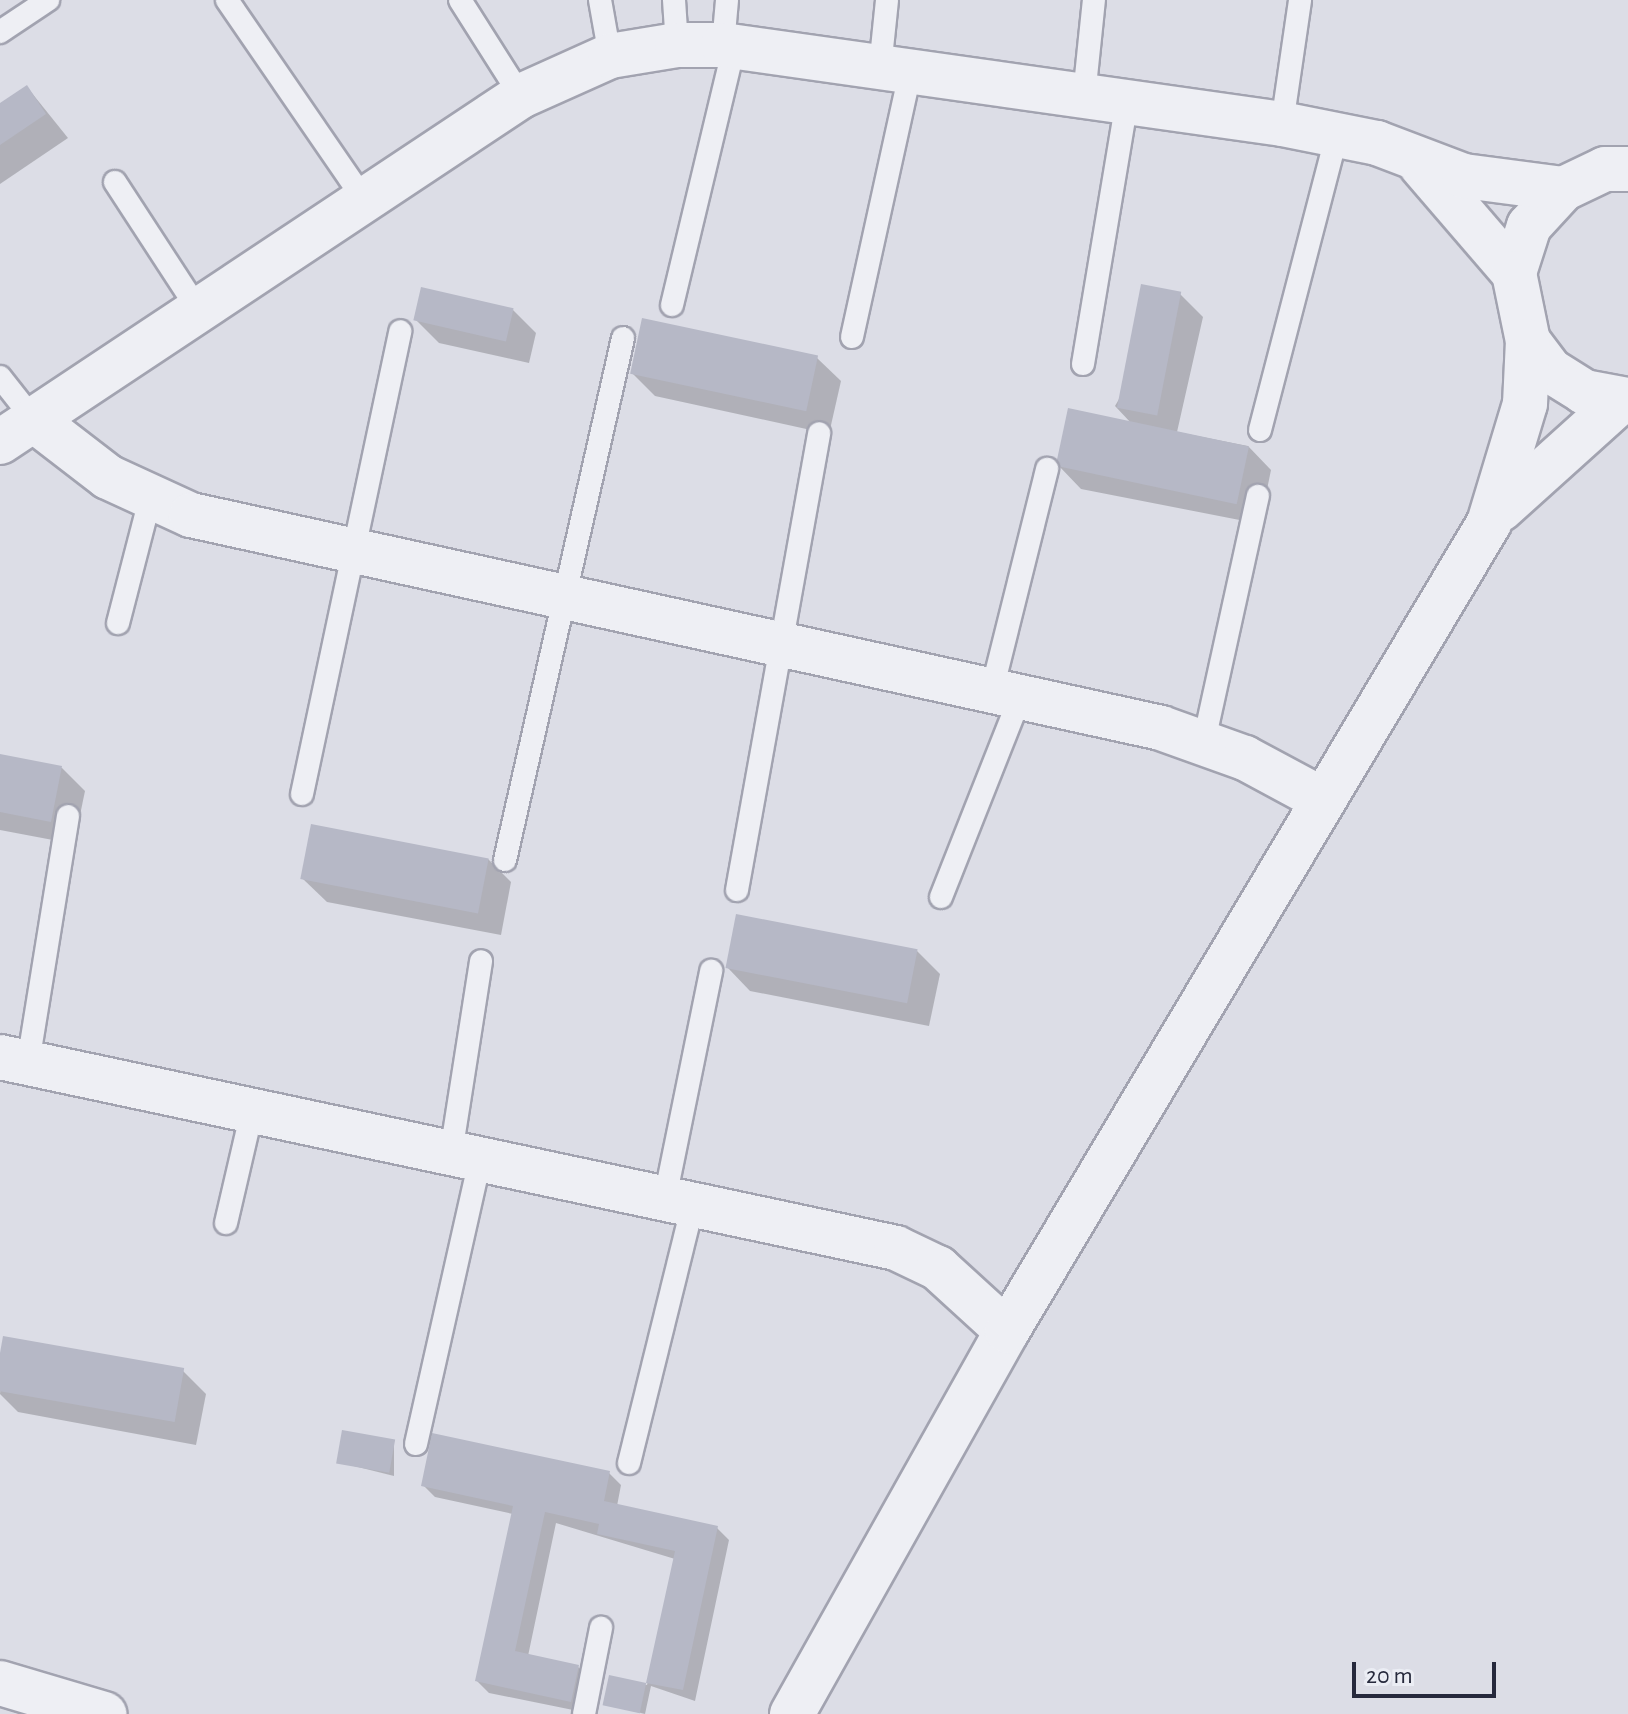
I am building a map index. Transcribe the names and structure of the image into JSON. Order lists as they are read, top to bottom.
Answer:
{
  "scale_bar": "20 m"
}
